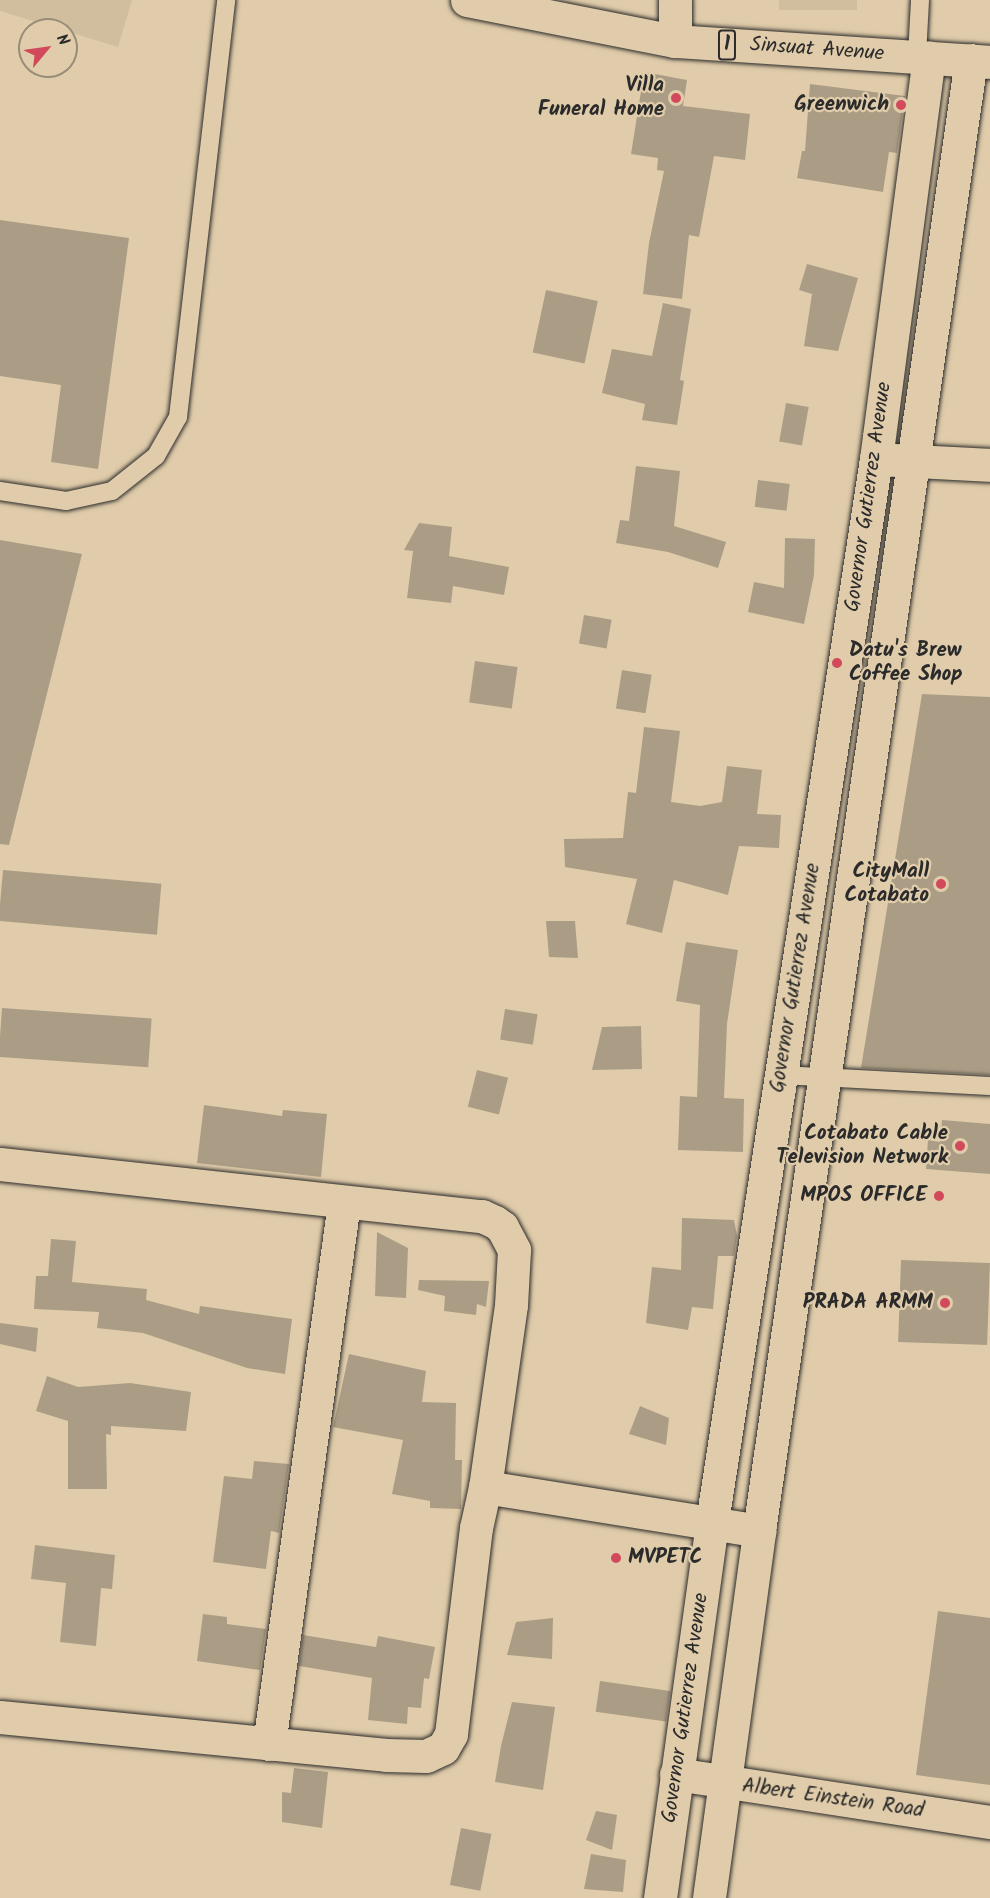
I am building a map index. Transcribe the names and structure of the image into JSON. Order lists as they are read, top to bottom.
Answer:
{
  "streets": {
    "street": [
      "1",
      "Sinsuat Avenue",
      "Governor Gutierrez Avenue",
      "Albert Einstein Road"
    ]
  },
  "crossings": [
    ["Sinsuat Avenue", "Governor Gutierrez Avenue"],
    ["Governor Gutierrez Avenue", "Albert Einstein Road"]
  ],
  "places": [
    "Villa Funeral Home",
    "Greenwich",
    "Datu's Brew Coffee Shop",
    "CityMall Cotabato",
    "Cotabato Cable Television Network",
    "MPOS OFFICE",
    "PRADA ARMM",
    "MVPETC"
  ],
  "north": "top right"
}
